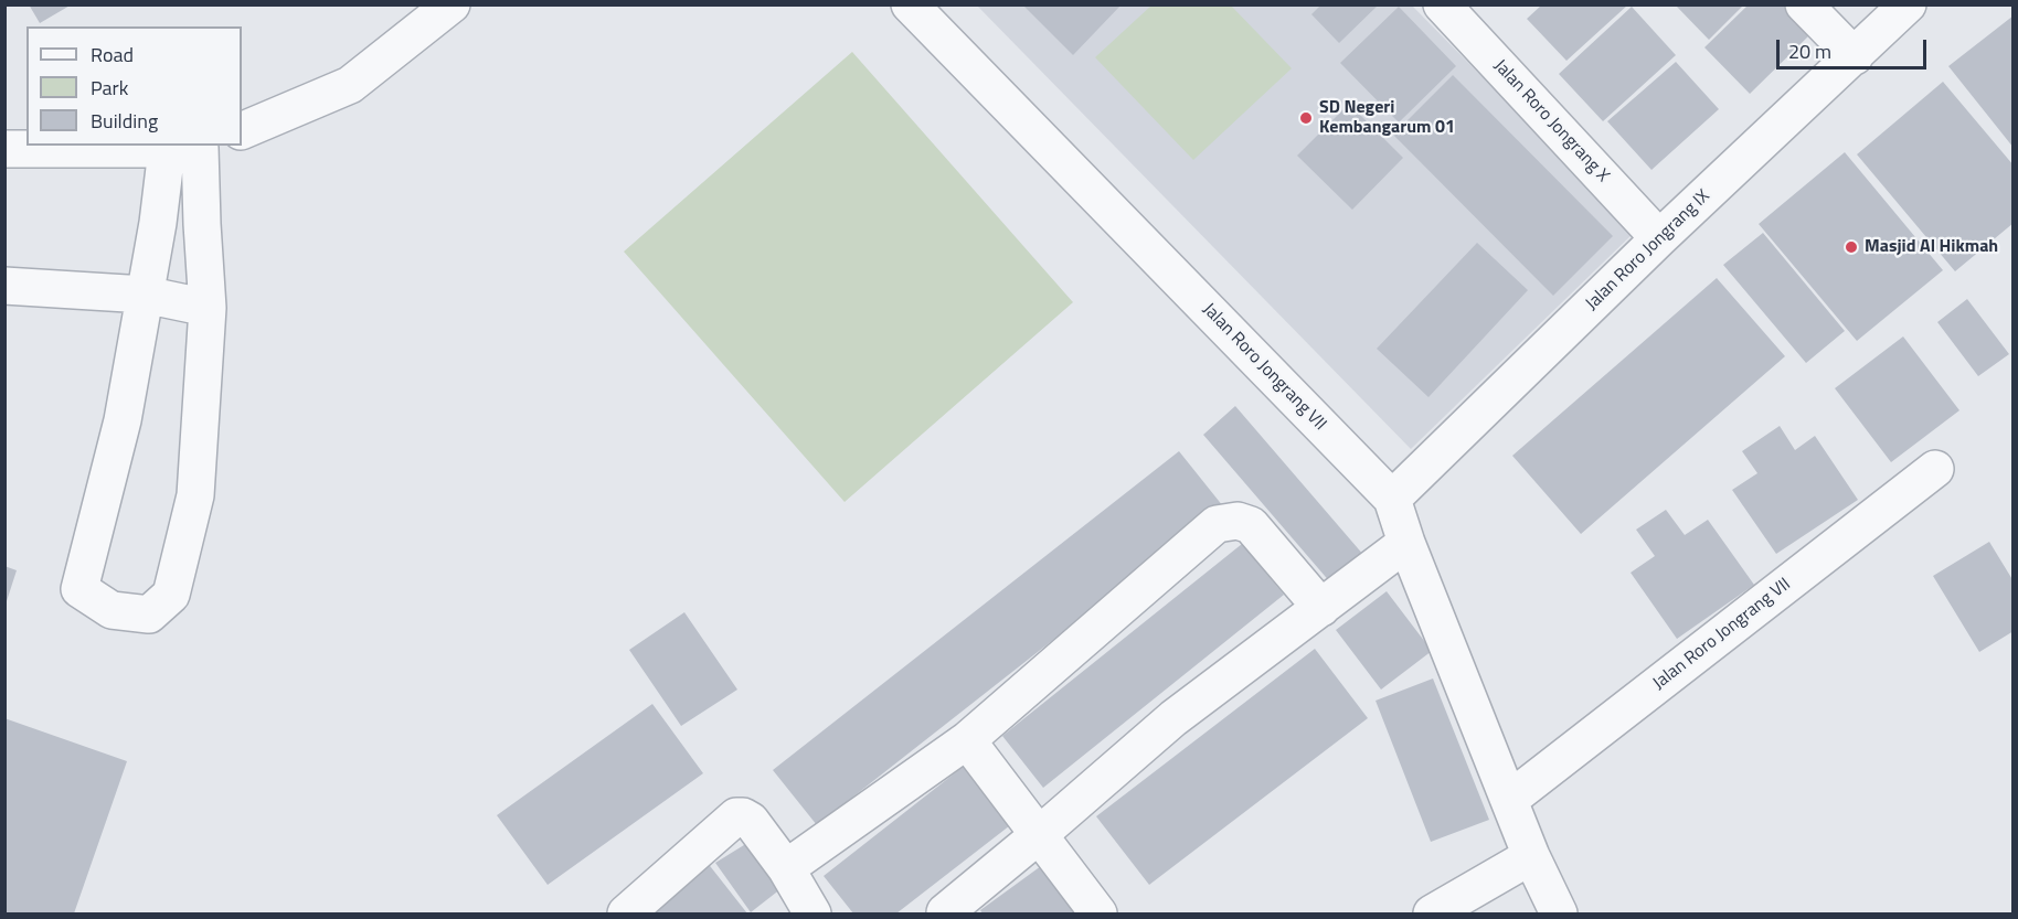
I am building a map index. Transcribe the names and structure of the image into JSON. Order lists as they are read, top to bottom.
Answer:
{
  "streets": {
    "street": ["Jalan Roro Jongrang X", "Jalan Roro Jongrang IX", "Jalan Roro Jongrang VII"]
  },
  "crossings": [
    ["Jalan Roro Jongrang X", "Jalan Roro Jongrang IX"],
    ["Jalan Roro Jongrang IX", "Jalan Roro Jongrang VII"]
  ],
  "places": ["SD Negeri Kembangarum 01", "Masjid Al Hikmah"],
  "legend": ["Road", "Park", "Building"],
  "scale_bar": "20 m"
}
